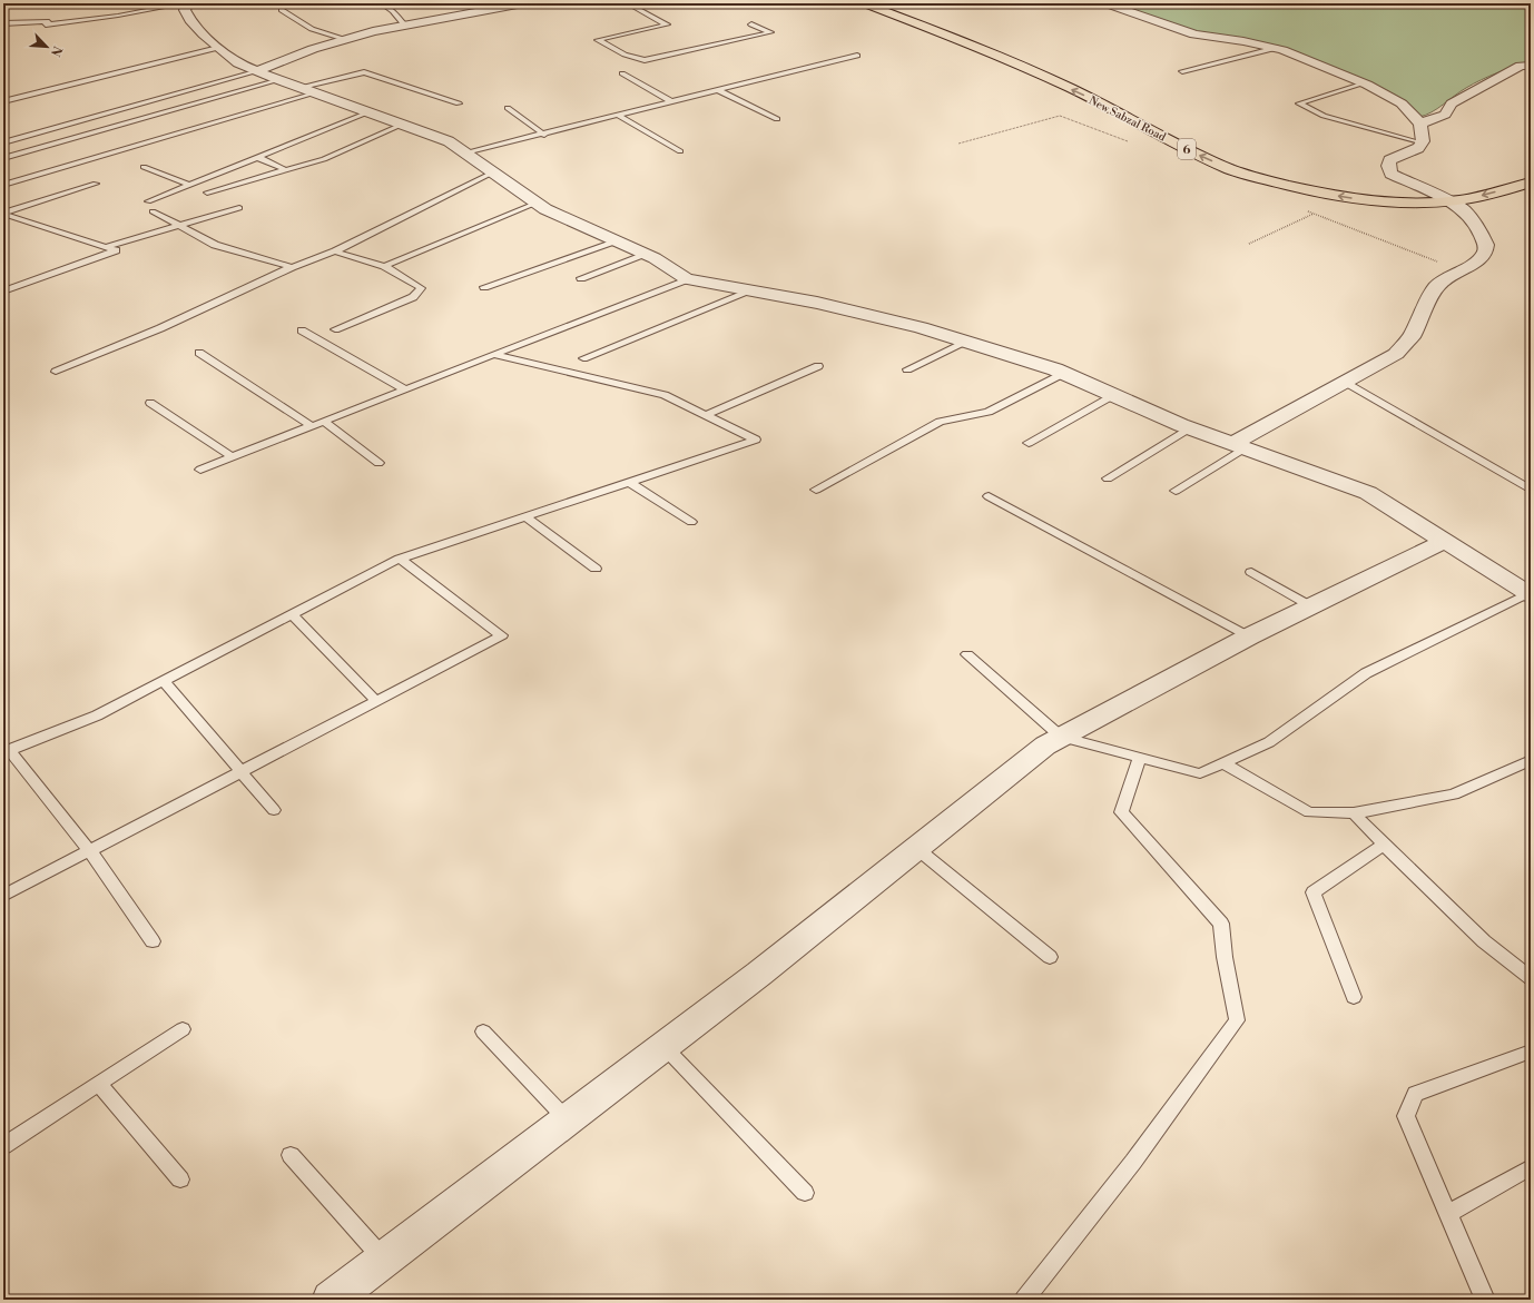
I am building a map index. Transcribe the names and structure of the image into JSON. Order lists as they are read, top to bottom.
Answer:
{
  "streets": {
    "main road": ["New Sabzal Road", "6"]
  },
  "north": "bottom right"
}
